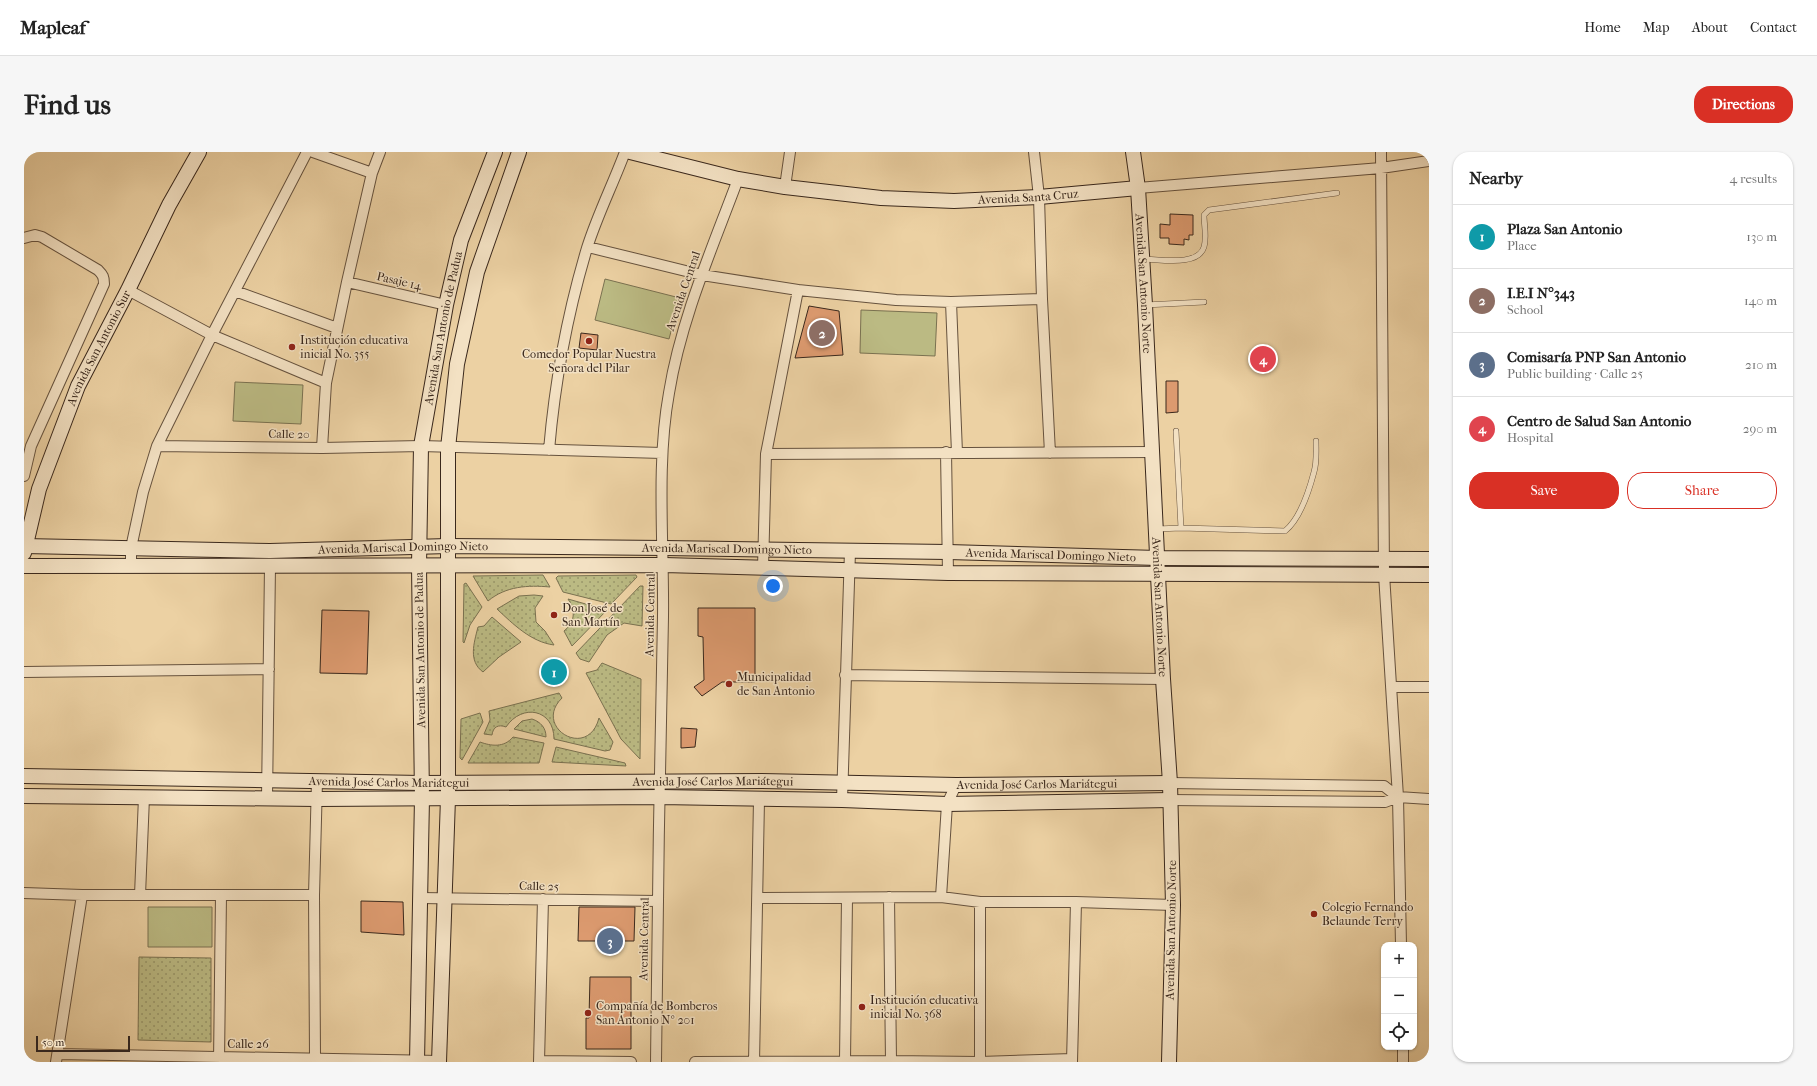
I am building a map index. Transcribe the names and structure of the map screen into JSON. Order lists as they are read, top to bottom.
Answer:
{
  "streets": {
    "street": [
      "Avenida Santa Cruz",
      "Pasaje 14",
      "Avenida San Antonio Norte",
      "Avenida Central",
      "Avenida San Antonio de Padua",
      "Avenida San Antonio Sur",
      "Calle 20",
      "Avenida Mariscal Domingo Nieto",
      "Avenida José Carlos Mariátegui",
      "Calle 25",
      "Calle 26"
    ]
  },
  "crossings": [
    ["Avenida Santa Cruz", "Avenida San Antonio Norte"],
    ["Avenida Santa Cruz", "Avenida Central"],
    ["Pasaje 14", "Avenida San Antonio de Padua"],
    ["Avenida San Antonio Norte", "Avenida Mariscal Domingo Nieto"],
    ["Avenida San Antonio Norte", "Avenida José Carlos Mariátegui"],
    ["Avenida Central", "Calle 20"],
    ["Avenida Central", "Avenida Mariscal Domingo Nieto"],
    ["Avenida Central", "Avenida José Carlos Mariátegui"],
    ["Avenida Central", "Calle 25"],
    ["Avenida San Antonio de Padua", "Calle 20"],
    ["Avenida San Antonio de Padua", "Avenida Mariscal Domingo Nieto"],
    ["Avenida San Antonio de Padua", "Avenida José Carlos Mariátegui"],
    ["Avenida San Antonio de Padua", "Calle 25"],
    ["Avenida San Antonio de Padua", "Calle 26"],
    ["Avenida San Antonio Sur", "Avenida Mariscal Domingo Nieto"]
  ],
  "places": [
    "Comedor Popular Nuestra Señora del Pilar",
    "Institución educativa inicial No. 355",
    "Don José de San Martín",
    "Municipalidad de San Antonio",
    "Colegio Fernando Belaunde Terry",
    "Institución educativa inicial No. 368",
    "Compañía de Bomberos San Antonio Nº 201"
  ],
  "scale_bar": "50 m",
  "page": {
    "header": "Mapleaf",
    "nav": [
      "Home",
      "Map",
      "About",
      "Contact"
    ],
    "buttons": [
      "Directions",
      ["Save", "Share"]
    ],
    "title": "Find us",
    "heading": ["Nearby", "4 results"],
    "list": [
      {
        "mark": "1",
        "name": "Plaza San Antonio",
        "note": "Place",
        "value": "130 m"
      },
      {
        "mark": "2",
        "name": "I.E.I N°343",
        "note": "School",
        "value": "140 m"
      },
      {
        "mark": "3",
        "name": "Comisaría PNP San Antonio",
        "note": "Public building · Calle 25",
        "value": "210 m"
      },
      {
        "mark": "4",
        "name": "Centro de Salud San Antonio",
        "note": "Hospital",
        "value": "290 m"
      }
    ],
    "pins": [
      "2",
      "4",
      "1",
      "3"
    ],
    "map_buttons": ["+", "−"],
    "scale": "50 m"
  }
}
